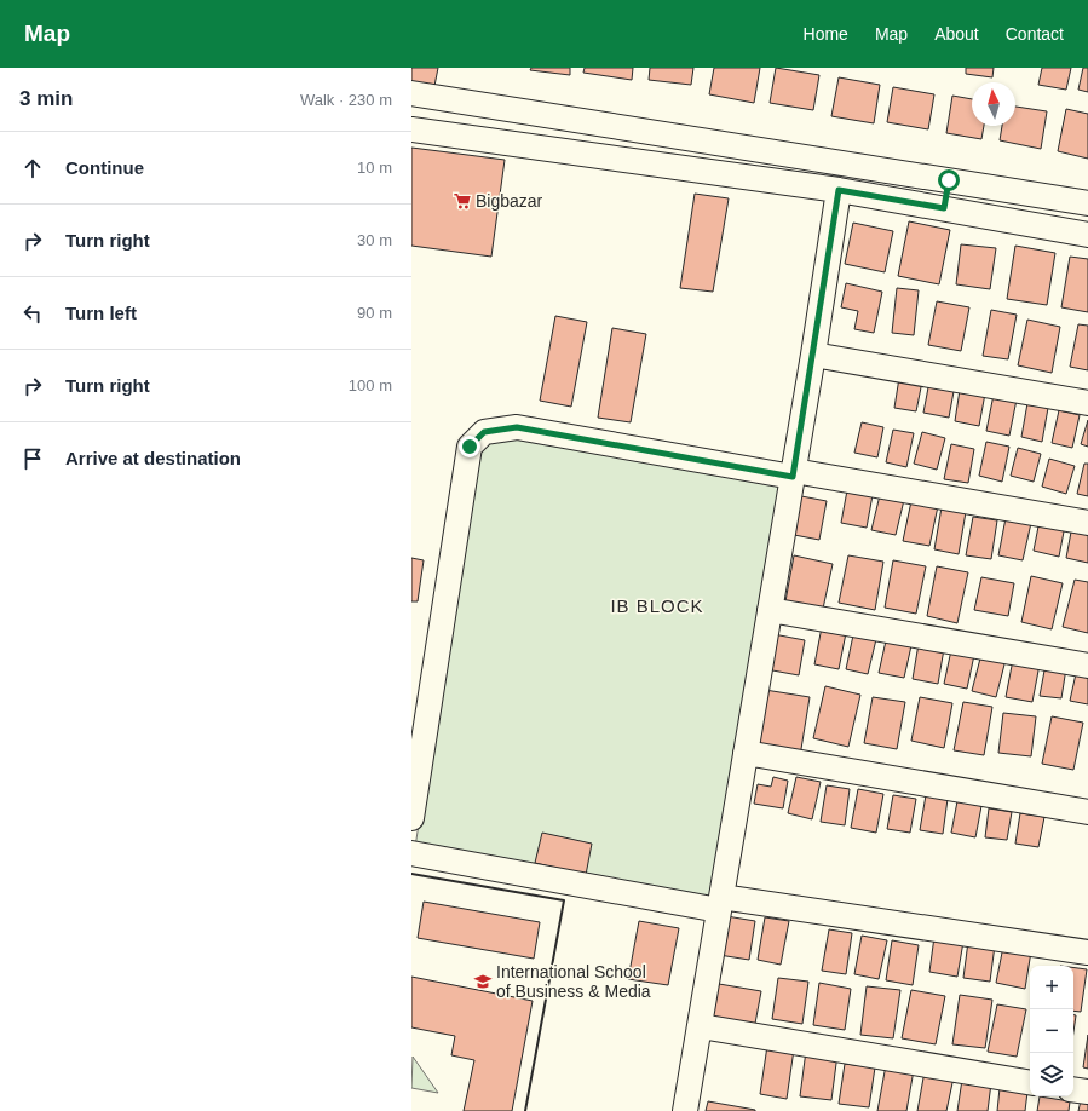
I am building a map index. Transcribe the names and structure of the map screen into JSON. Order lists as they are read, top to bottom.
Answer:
{
  "districts": ["IB BLOCK"],
  "places": {
    "supermarket": ["Bigbazar"],
    "school or university": ["International School of Business & Media"]
  },
  "north": "top",
  "page": {
    "header": "Map",
    "nav": [
      "Home",
      "Map",
      "About",
      "Contact"
    ],
    "heading": ["3 min", "Walk · 230 m"],
    "list": [
      ["Continue", "10 m"],
      ["Turn right", "30 m"],
      ["Turn left", "90 m"],
      ["Turn right", "100 m"],
      "Arrive at destination"
    ],
    "map_buttons": ["+", "−"]
  }
}
